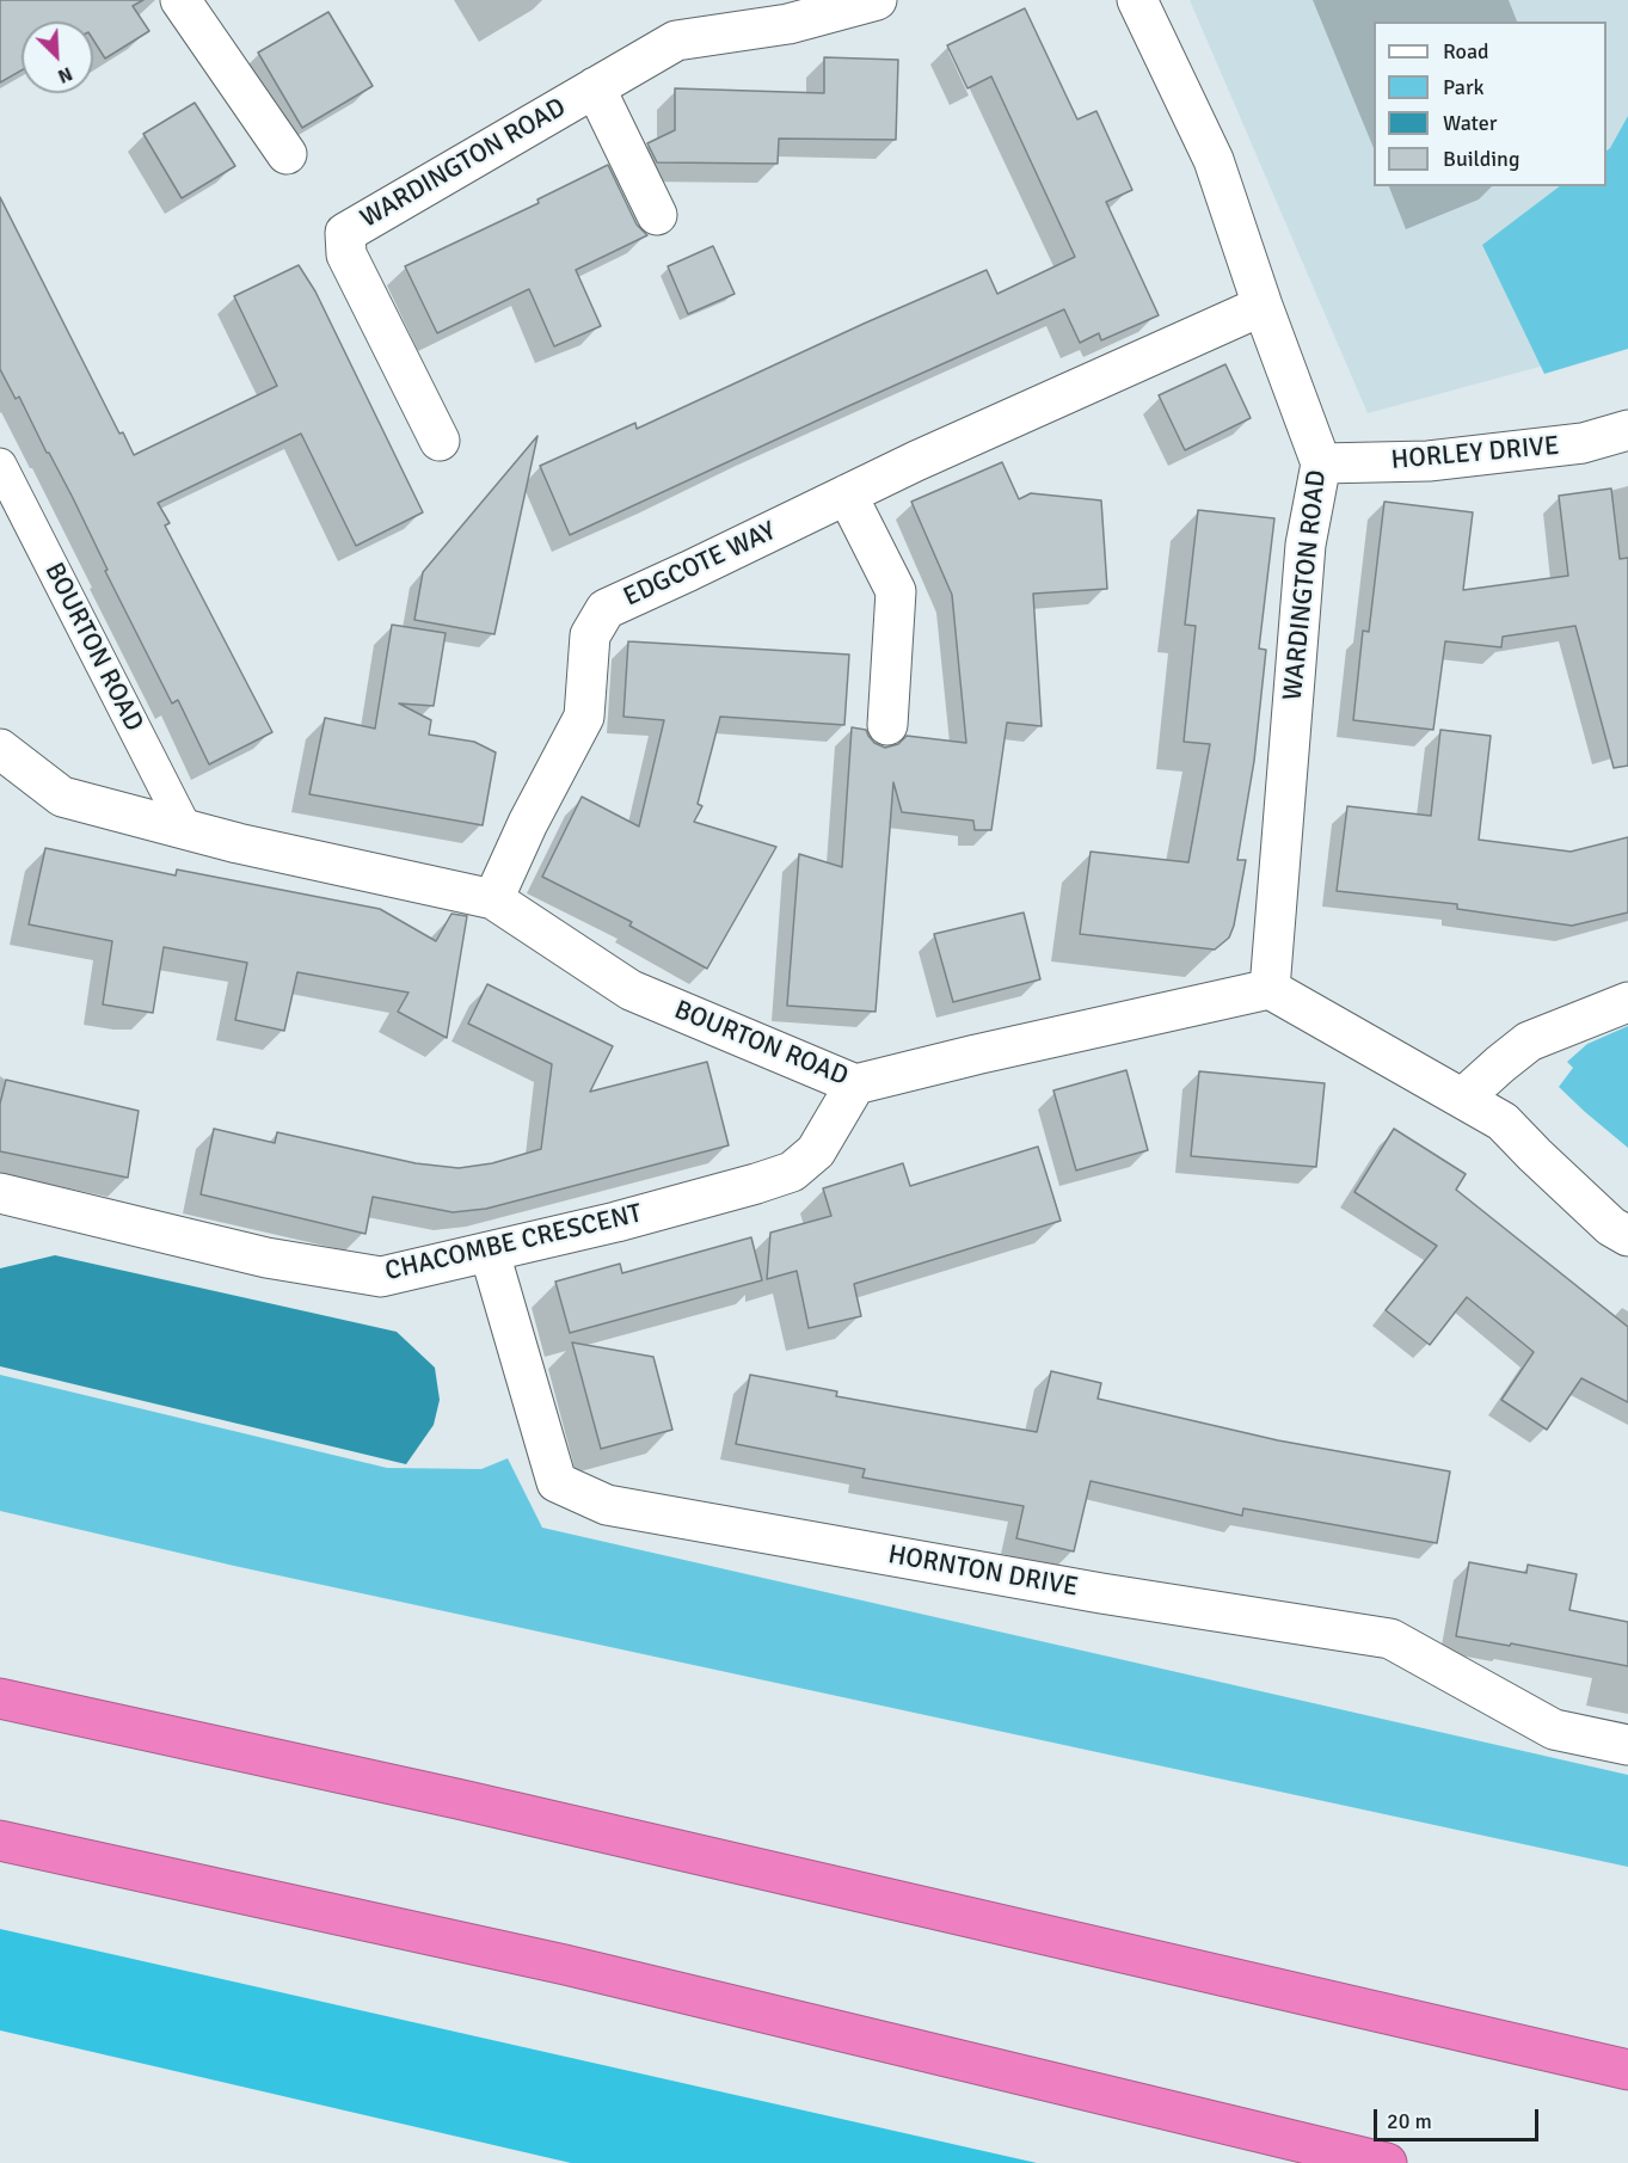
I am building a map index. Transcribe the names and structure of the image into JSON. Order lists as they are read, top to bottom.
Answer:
{
  "streets": {
    "street": [
      "WARDINGTON ROAD",
      "HORLEY DRIVE",
      "EDGCOTE WAY",
      "BOURTON ROAD",
      "CHACOMBE CRESCENT",
      "HORNTON DRIVE"
    ]
  },
  "crossings": [
    ["WARDINGTON ROAD", "HORLEY DRIVE"],
    ["WARDINGTON ROAD", "EDGCOTE WAY"],
    ["WARDINGTON ROAD", "BOURTON ROAD"],
    ["EDGCOTE WAY", "BOURTON ROAD"],
    ["BOURTON ROAD", "CHACOMBE CRESCENT"],
    ["CHACOMBE CRESCENT", "HORNTON DRIVE"]
  ],
  "legend": [
    "Road",
    "Park",
    "Water",
    "Building"
  ],
  "scale_bar": "20 m",
  "north": "bottom right"
}
